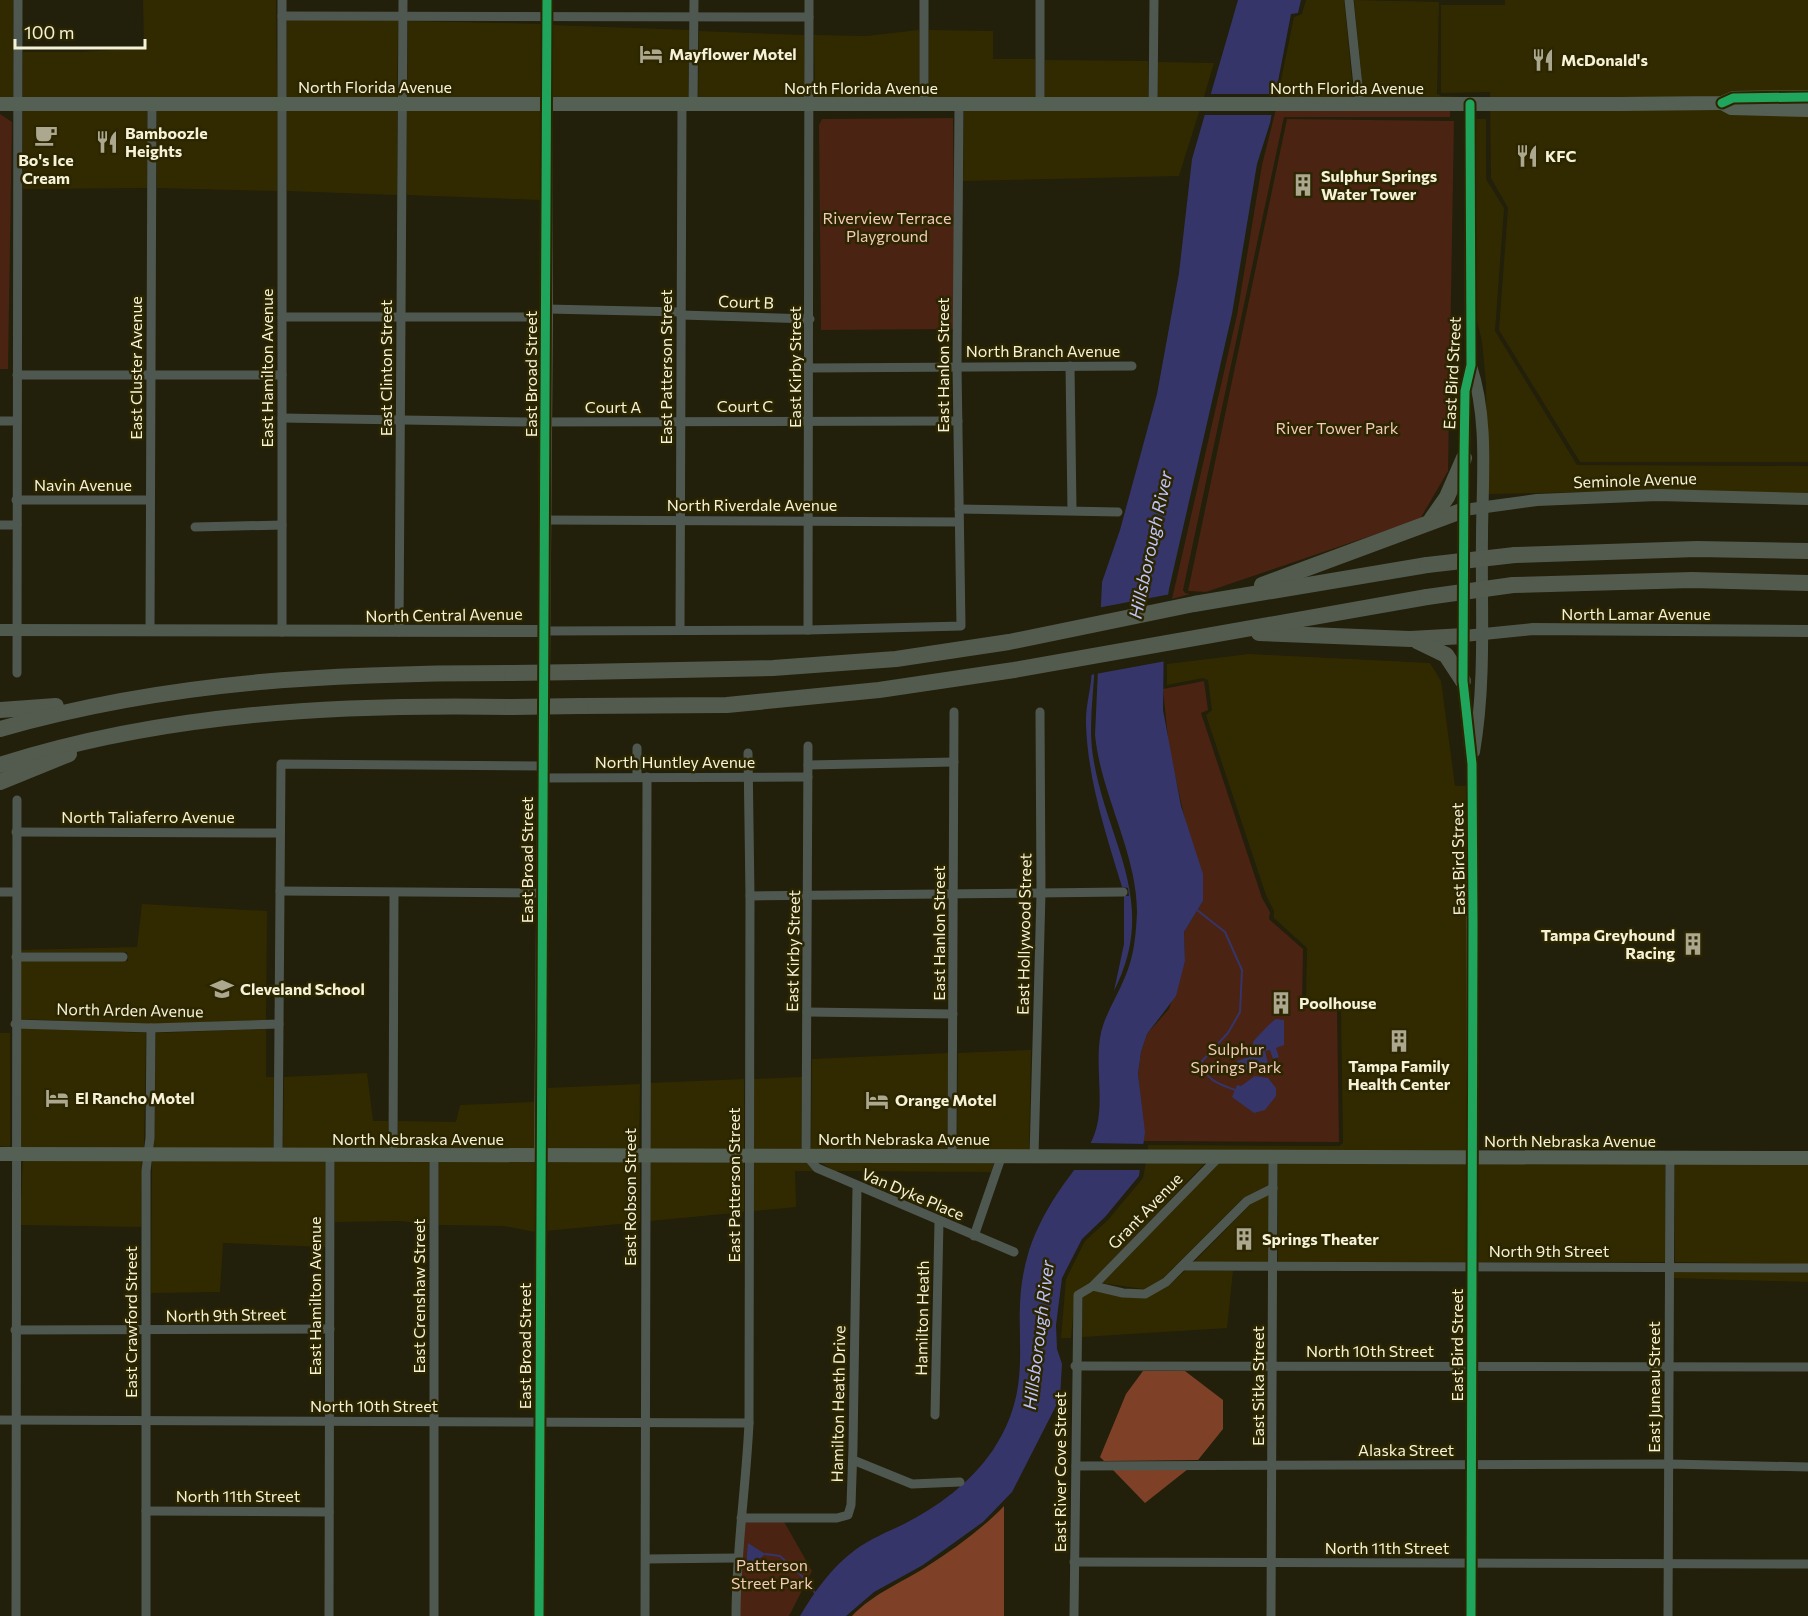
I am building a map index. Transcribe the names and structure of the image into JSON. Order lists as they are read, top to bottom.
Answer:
{
  "streets": {
    "main road": ["North Florida Avenue", "North Nebraska Avenue"],
    "street": [
      "Court B",
      "North Branch Avenue",
      "East Hanlon Street",
      "East Patterson Street",
      "East Kirby Street",
      "East Cluster Avenue",
      "East Hamilton Avenue",
      "East Clinton Street",
      "East Bird Street",
      "East Broad Street",
      "Court C",
      "Court A",
      "Seminole Avenue",
      "Navin Avenue",
      "North Riverdale Avenue",
      "North Lamar Avenue",
      "North Central Avenue",
      "North Huntley Avenue",
      "North Taliaferro Avenue",
      "East Hollywood Street",
      "North Arden Avenue",
      "Van Dyke Place",
      "East Robson Street",
      "Grant Avenue",
      "North 9th Street",
      "East Crenshaw Street",
      "Hamilton Heath",
      "East Crawford Street",
      "North 10th Street",
      "East Sitka Street",
      "East Juneau Street",
      "Hamilton Heath Drive",
      "Alaska Street",
      "East River Cove Street",
      "North 11th Street"
    ]
  },
  "crossings": [
    ["North Florida Avenue", "East Hanlon Street"],
    ["North Florida Avenue", "East Patterson Street"],
    ["North Florida Avenue", "East Kirby Street"],
    ["North Florida Avenue", "East Cluster Avenue"],
    ["North Florida Avenue", "East Hamilton Avenue"],
    ["North Florida Avenue", "East Clinton Street"],
    ["North Florida Avenue", "East Bird Street"],
    ["North Florida Avenue", "East Broad Street"],
    ["Court B", "East Patterson Street"],
    ["Court B", "East Kirby Street"],
    ["Court B", "East Broad Street"],
    ["North Branch Avenue", "East Hanlon Street"],
    ["North Branch Avenue", "East Kirby Street"],
    ["East Hanlon Street", "Court C"],
    ["East Hanlon Street", "North Riverdale Avenue"],
    ["East Hanlon Street", "North Central Avenue"],
    ["East Hanlon Street", "North Nebraska Avenue"],
    ["East Patterson Street", "Court C"],
    ["East Patterson Street", "Court A"],
    ["East Patterson Street", "North Riverdale Avenue"],
    ["East Patterson Street", "North Central Avenue"],
    ["East Patterson Street", "North Huntley Avenue"],
    ["East Patterson Street", "North Nebraska Avenue"],
    ["East Patterson Street", "North 10th Street"],
    ["East Patterson Street", "Hamilton Heath Drive"],
    ["East Kirby Street", "Court C"],
    ["East Kirby Street", "North Riverdale Avenue"],
    ["East Kirby Street", "North Central Avenue"],
    ["East Kirby Street", "North Huntley Avenue"],
    ["East Kirby Street", "North Nebraska Avenue"],
    ["East Kirby Street", "Van Dyke Place"],
    ["East Cluster Avenue", "Navin Avenue"],
    ["East Cluster Avenue", "North Central Avenue"],
    ["East Hamilton Avenue", "Court A"],
    ["East Hamilton Avenue", "North Central Avenue"],
    ["East Hamilton Avenue", "North Nebraska Avenue"],
    ["East Hamilton Avenue", "North 9th Street"],
    ["East Hamilton Avenue", "North 10th Street"],
    ["East Hamilton Avenue", "North 11th Street"],
    ["East Clinton Street", "Court A"],
    ["East Clinton Street", "North Central Avenue"],
    ["East Bird Street", "Seminole Avenue"],
    ["East Bird Street", "North Lamar Avenue"],
    ["East Bird Street", "North Nebraska Avenue"],
    ["East Bird Street", "North 9th Street"],
    ["East Bird Street", "North 10th Street"],
    ["East Bird Street", "Alaska Street"],
    ["East Bird Street", "North 11th Street"],
    ["East Broad Street", "Court A"],
    ["East Broad Street", "North Riverdale Avenue"],
    ["East Broad Street", "North Central Avenue"],
    ["East Broad Street", "North Huntley Avenue"],
    ["East Broad Street", "North Nebraska Avenue"],
    ["East Broad Street", "North 10th Street"],
    ["Court C", "Court A"],
    ["North Huntley Avenue", "North Taliaferro Avenue"],
    ["North Huntley Avenue", "East Robson Street"],
    ["East Hollywood Street", "North Nebraska Avenue"],
    ["North Arden Avenue", "East Crawford Street"],
    ["North Nebraska Avenue", "Van Dyke Place"],
    ["North Nebraska Avenue", "East Robson Street"],
    ["North Nebraska Avenue", "Grant Avenue"],
    ["North Nebraska Avenue", "East Crenshaw Street"],
    ["North Nebraska Avenue", "East Crawford Street"],
    ["North Nebraska Avenue", "East Sitka Street"],
    ["North Nebraska Avenue", "East Juneau Street"],
    ["Van Dyke Place", "Hamilton Heath"],
    ["Van Dyke Place", "Hamilton Heath Drive"],
    ["East Robson Street", "North 10th Street"],
    ["Grant Avenue", "East River Cove Street"],
    ["North 9th Street", "East Crawford Street"],
    ["North 9th Street", "East Sitka Street"],
    ["North 9th Street", "East Juneau Street"],
    ["East Crenshaw Street", "North 10th Street"],
    ["East Crawford Street", "North 10th Street"],
    ["East Crawford Street", "North 11th Street"],
    ["North 10th Street", "East Sitka Street"],
    ["North 10th Street", "East Juneau Street"],
    ["North 10th Street", "East River Cove Street"],
    ["East Sitka Street", "Alaska Street"],
    ["East Sitka Street", "North 11th Street"],
    ["East Juneau Street", "Alaska Street"],
    ["East Juneau Street", "North 11th Street"],
    ["Alaska Street", "East River Cove Street"],
    ["East River Cove Street", "North 11th Street"]
  ],
  "water": ["Hillsborough River"],
  "parks": [
    "Riverview Terrace Playground",
    "River Tower Park",
    "Sulphur Springs Park",
    "Patterson Street Park"
  ],
  "places": {
    "hotel": ["Mayflower Motel", "El Rancho Motel", "Orange Motel"],
    "restaurant": ["McDonald's", "Bamboozle Heights", "KFC"],
    "cafe": ["Bo's Ice Cream"],
    "building": [
      "Sulphur Springs Water Tower",
      "Tampa Greyhound Racing",
      "Poolhouse",
      "Tampa Family Health Center",
      "Springs Theater"
    ],
    "school or university": ["Cleveland School"]
  },
  "scale_bar": "100 m"
}
